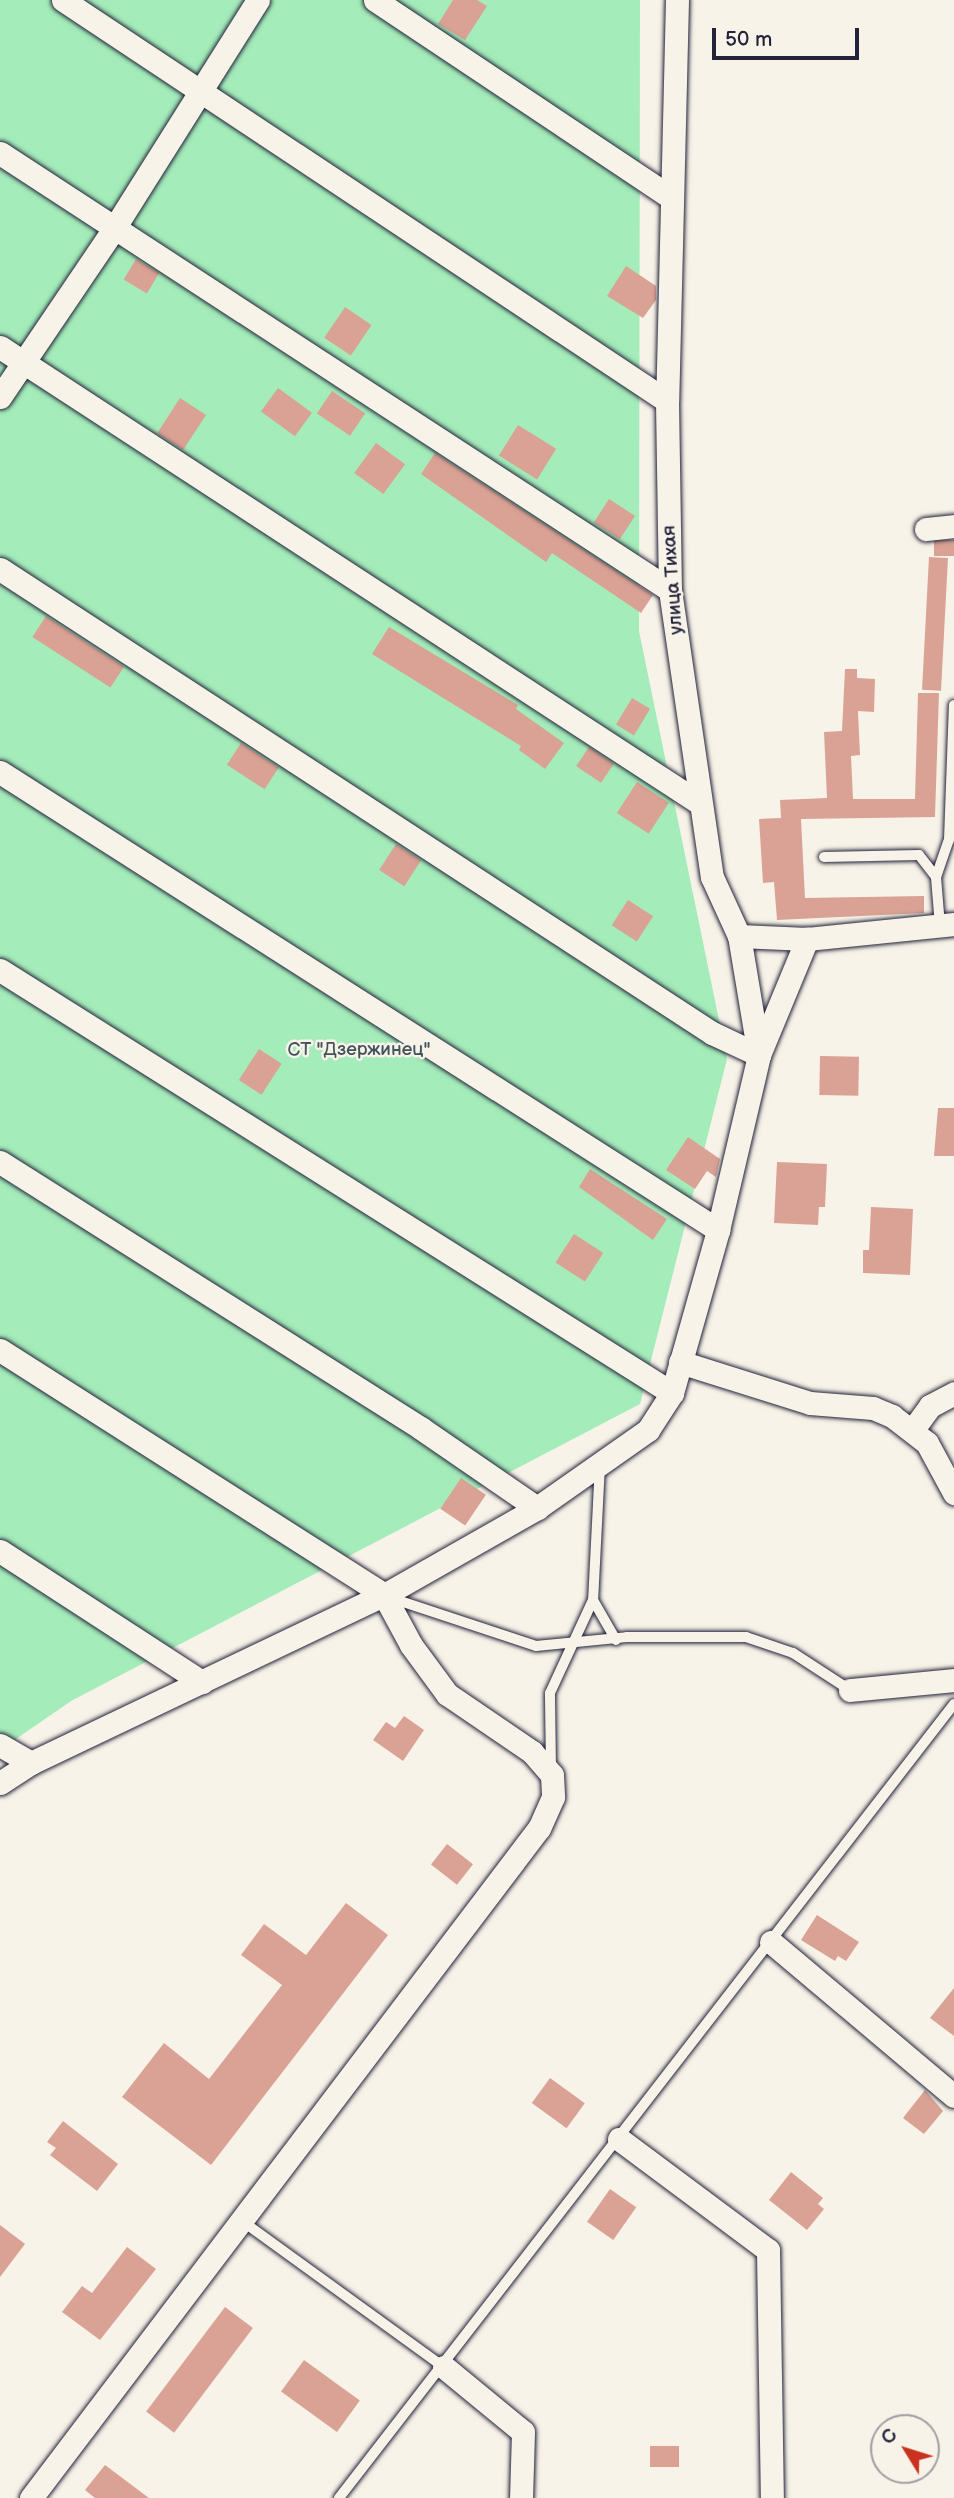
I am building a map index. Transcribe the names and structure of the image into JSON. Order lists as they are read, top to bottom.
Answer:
{
  "streets": {
    "street": ["улица Тихая"]
  },
  "parks": ["СТ \"Дзержинец\""],
  "scale_bar": "50 m",
  "north": "top left"
}
